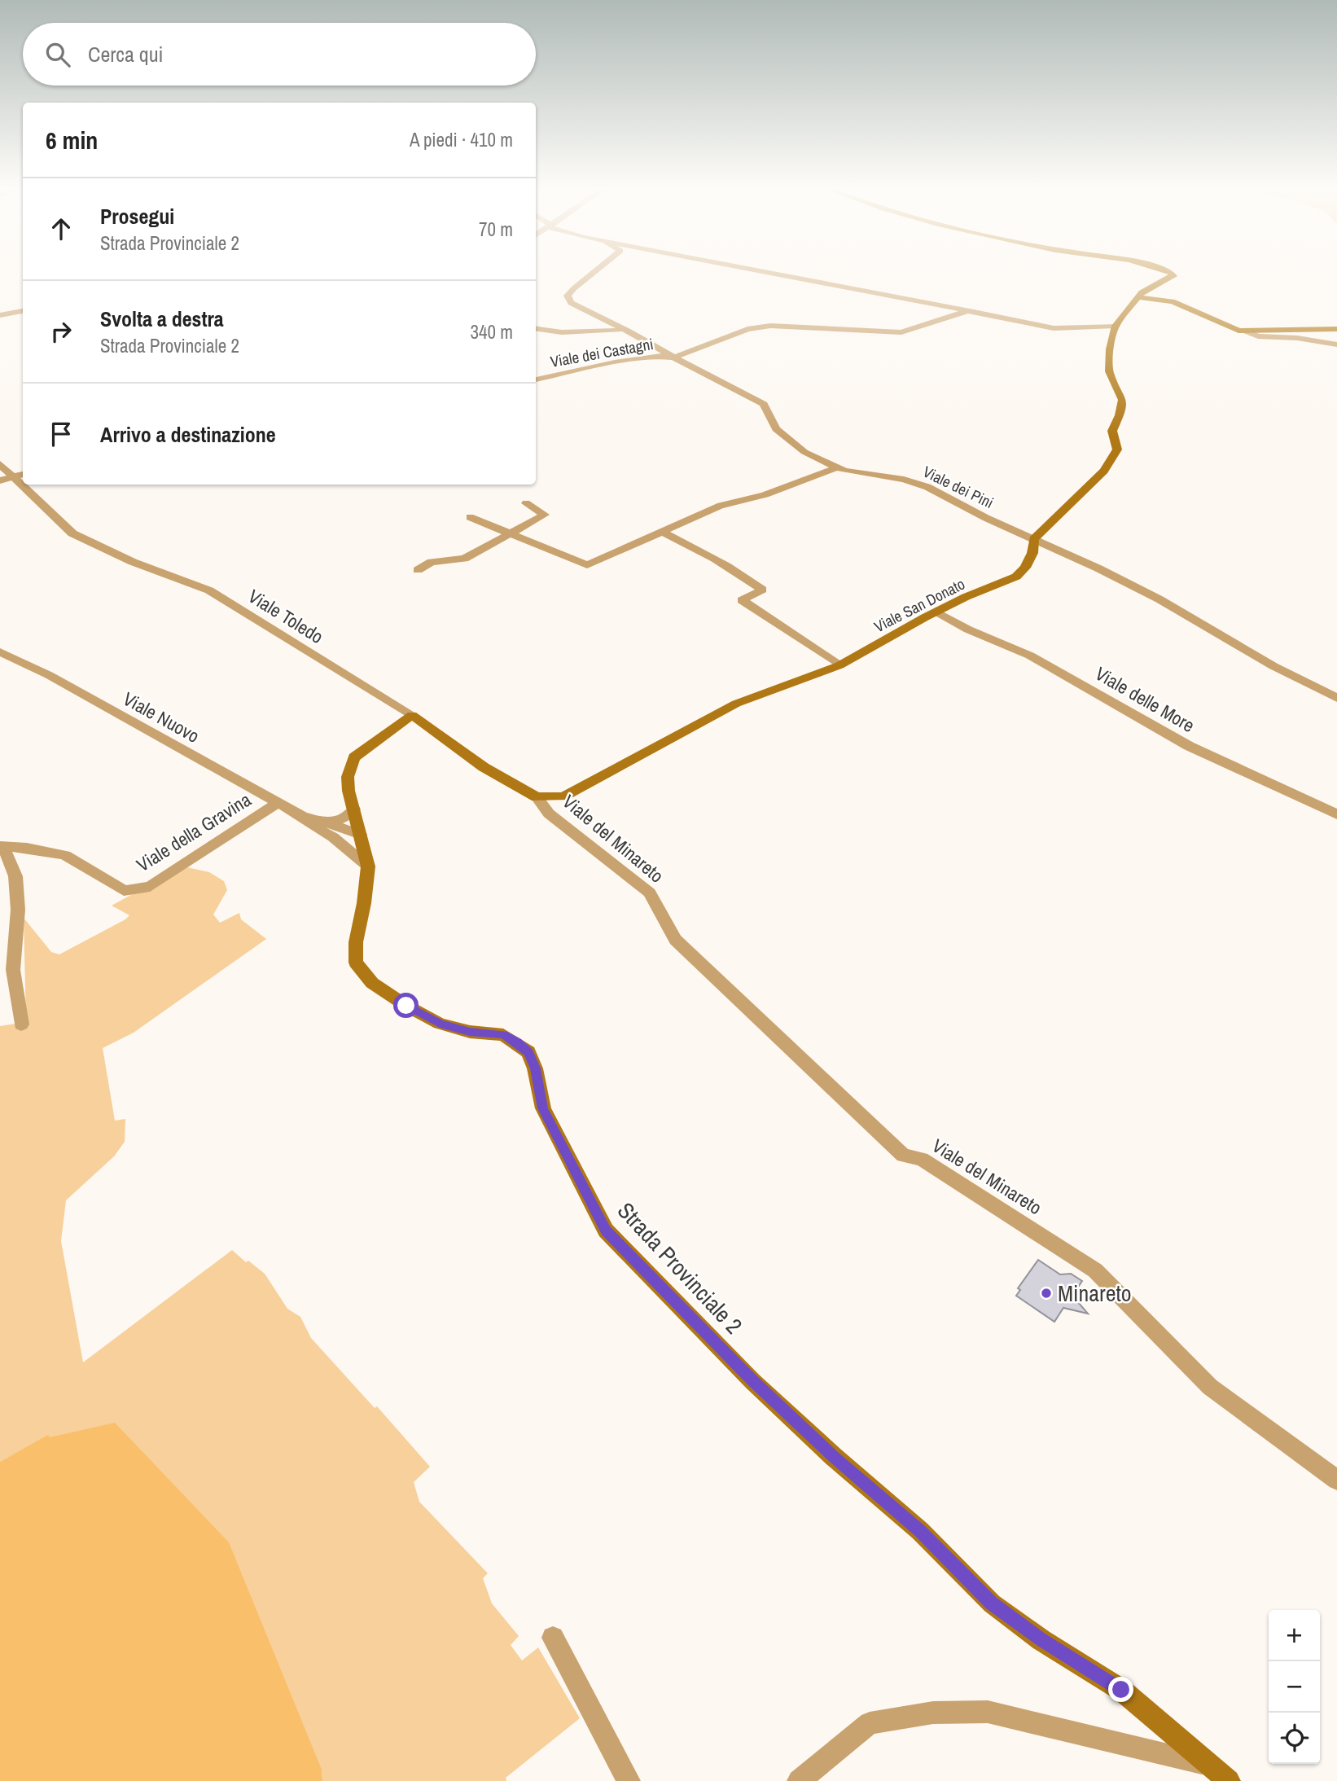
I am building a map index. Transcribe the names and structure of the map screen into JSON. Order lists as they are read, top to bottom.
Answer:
{
  "streets": {
    "street": [
      "Viale dei Castagni",
      "Viale dei Pini",
      "Viale San Donato",
      "Viale Toledo",
      "Viale delle More",
      "Viale Nuovo",
      "Viale della Gravina",
      "Viale del Minareto",
      "Strada Provinciale 2"
    ]
  },
  "crossings": [
    ["Viale dei Castagni", "Viale dei Pini"],
    ["Viale dei Pini", "Viale San Donato"],
    ["Viale San Donato", "Viale Toledo"],
    ["Viale San Donato", "Viale delle More"],
    ["Viale San Donato", "Viale del Minareto"],
    ["Viale Toledo", "Viale del Minareto"],
    ["Viale Toledo", "Strada Provinciale 2"],
    ["Viale Nuovo", "Viale della Gravina"],
    ["Viale Nuovo", "Strada Provinciale 2"]
  ],
  "places": ["Minareto"],
  "page": {
    "search": "Cerca qui",
    "heading": ["6 min", "A piedi · 410 m"],
    "list": [
      ["Prosegui", "Strada Provinciale 2", "70 m"],
      ["Svolta a destra", "Strada Provinciale 2", "340 m"],
      "Arrivo a destinazione"
    ],
    "map_buttons": ["+", "−"]
  }
}
